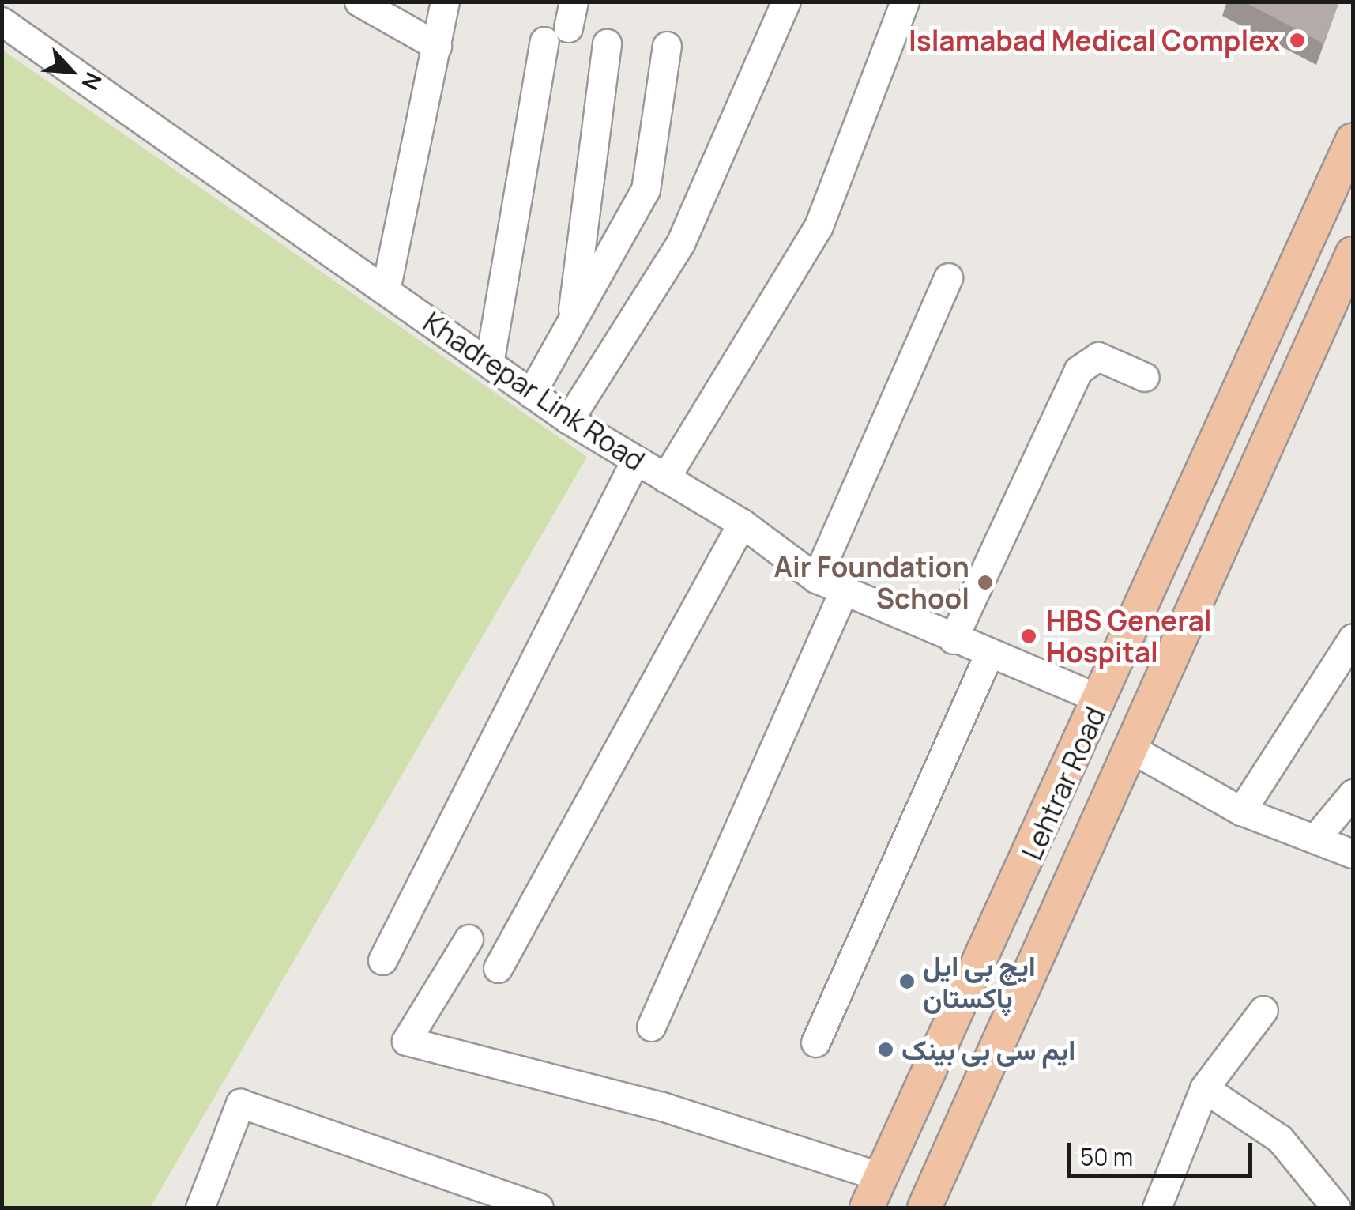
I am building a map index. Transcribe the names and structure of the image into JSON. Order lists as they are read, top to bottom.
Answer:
{
  "streets": {
    "main road": ["Lehtrar Road"],
    "street": ["Khadrepar Link Road"]
  },
  "crossings": [
    ["Khadrepar Link Road", "Lehtrar Road"]
  ],
  "places": [
    "Islamabad Medical Complex",
    "Air Foundation School",
    "HBS General Hospital",
    "ایچ بی ایل پاکستان",
    "ایم سی بی بینک"
  ],
  "scale_bar": "50 m",
  "north": "bottom right"
}
